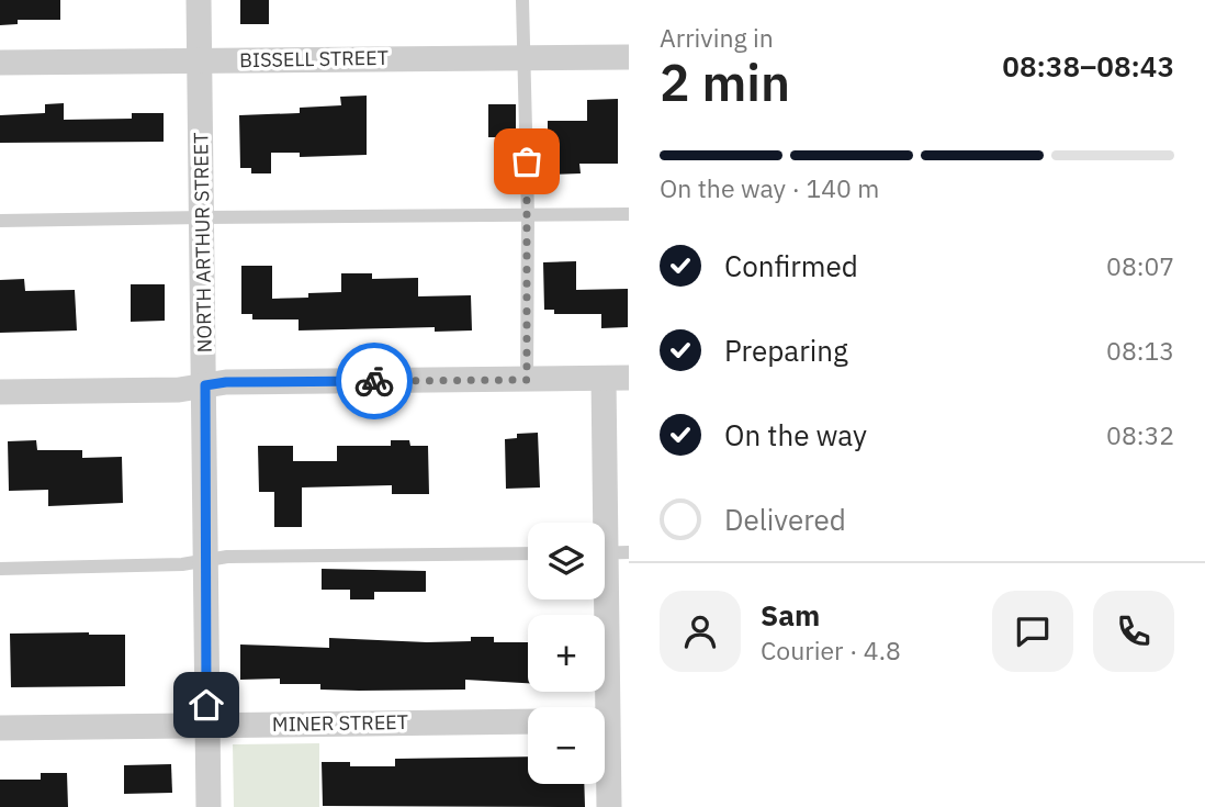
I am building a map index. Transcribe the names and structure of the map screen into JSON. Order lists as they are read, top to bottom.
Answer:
{
  "streets": {
    "street": ["BISSELL STREET", "NORTH ARTHUR STREET", "MINER STREET"]
  },
  "crossings": [
    ["BISSELL STREET", "NORTH ARTHUR STREET"],
    ["NORTH ARTHUR STREET", "MINER STREET"]
  ],
  "page": {
    "heading": ["2 min", "Arriving in", "08:38–08:43"],
    "panel": ["Sam", "Courier · 4.8"],
    "bar": "On the way · 140 m",
    "list": [
      ["Confirmed", "08:07"],
      ["Preparing", "08:13"],
      ["On the way", "08:32"],
      "Delivered"
    ],
    "map_buttons": ["+", "−"]
  }
}
